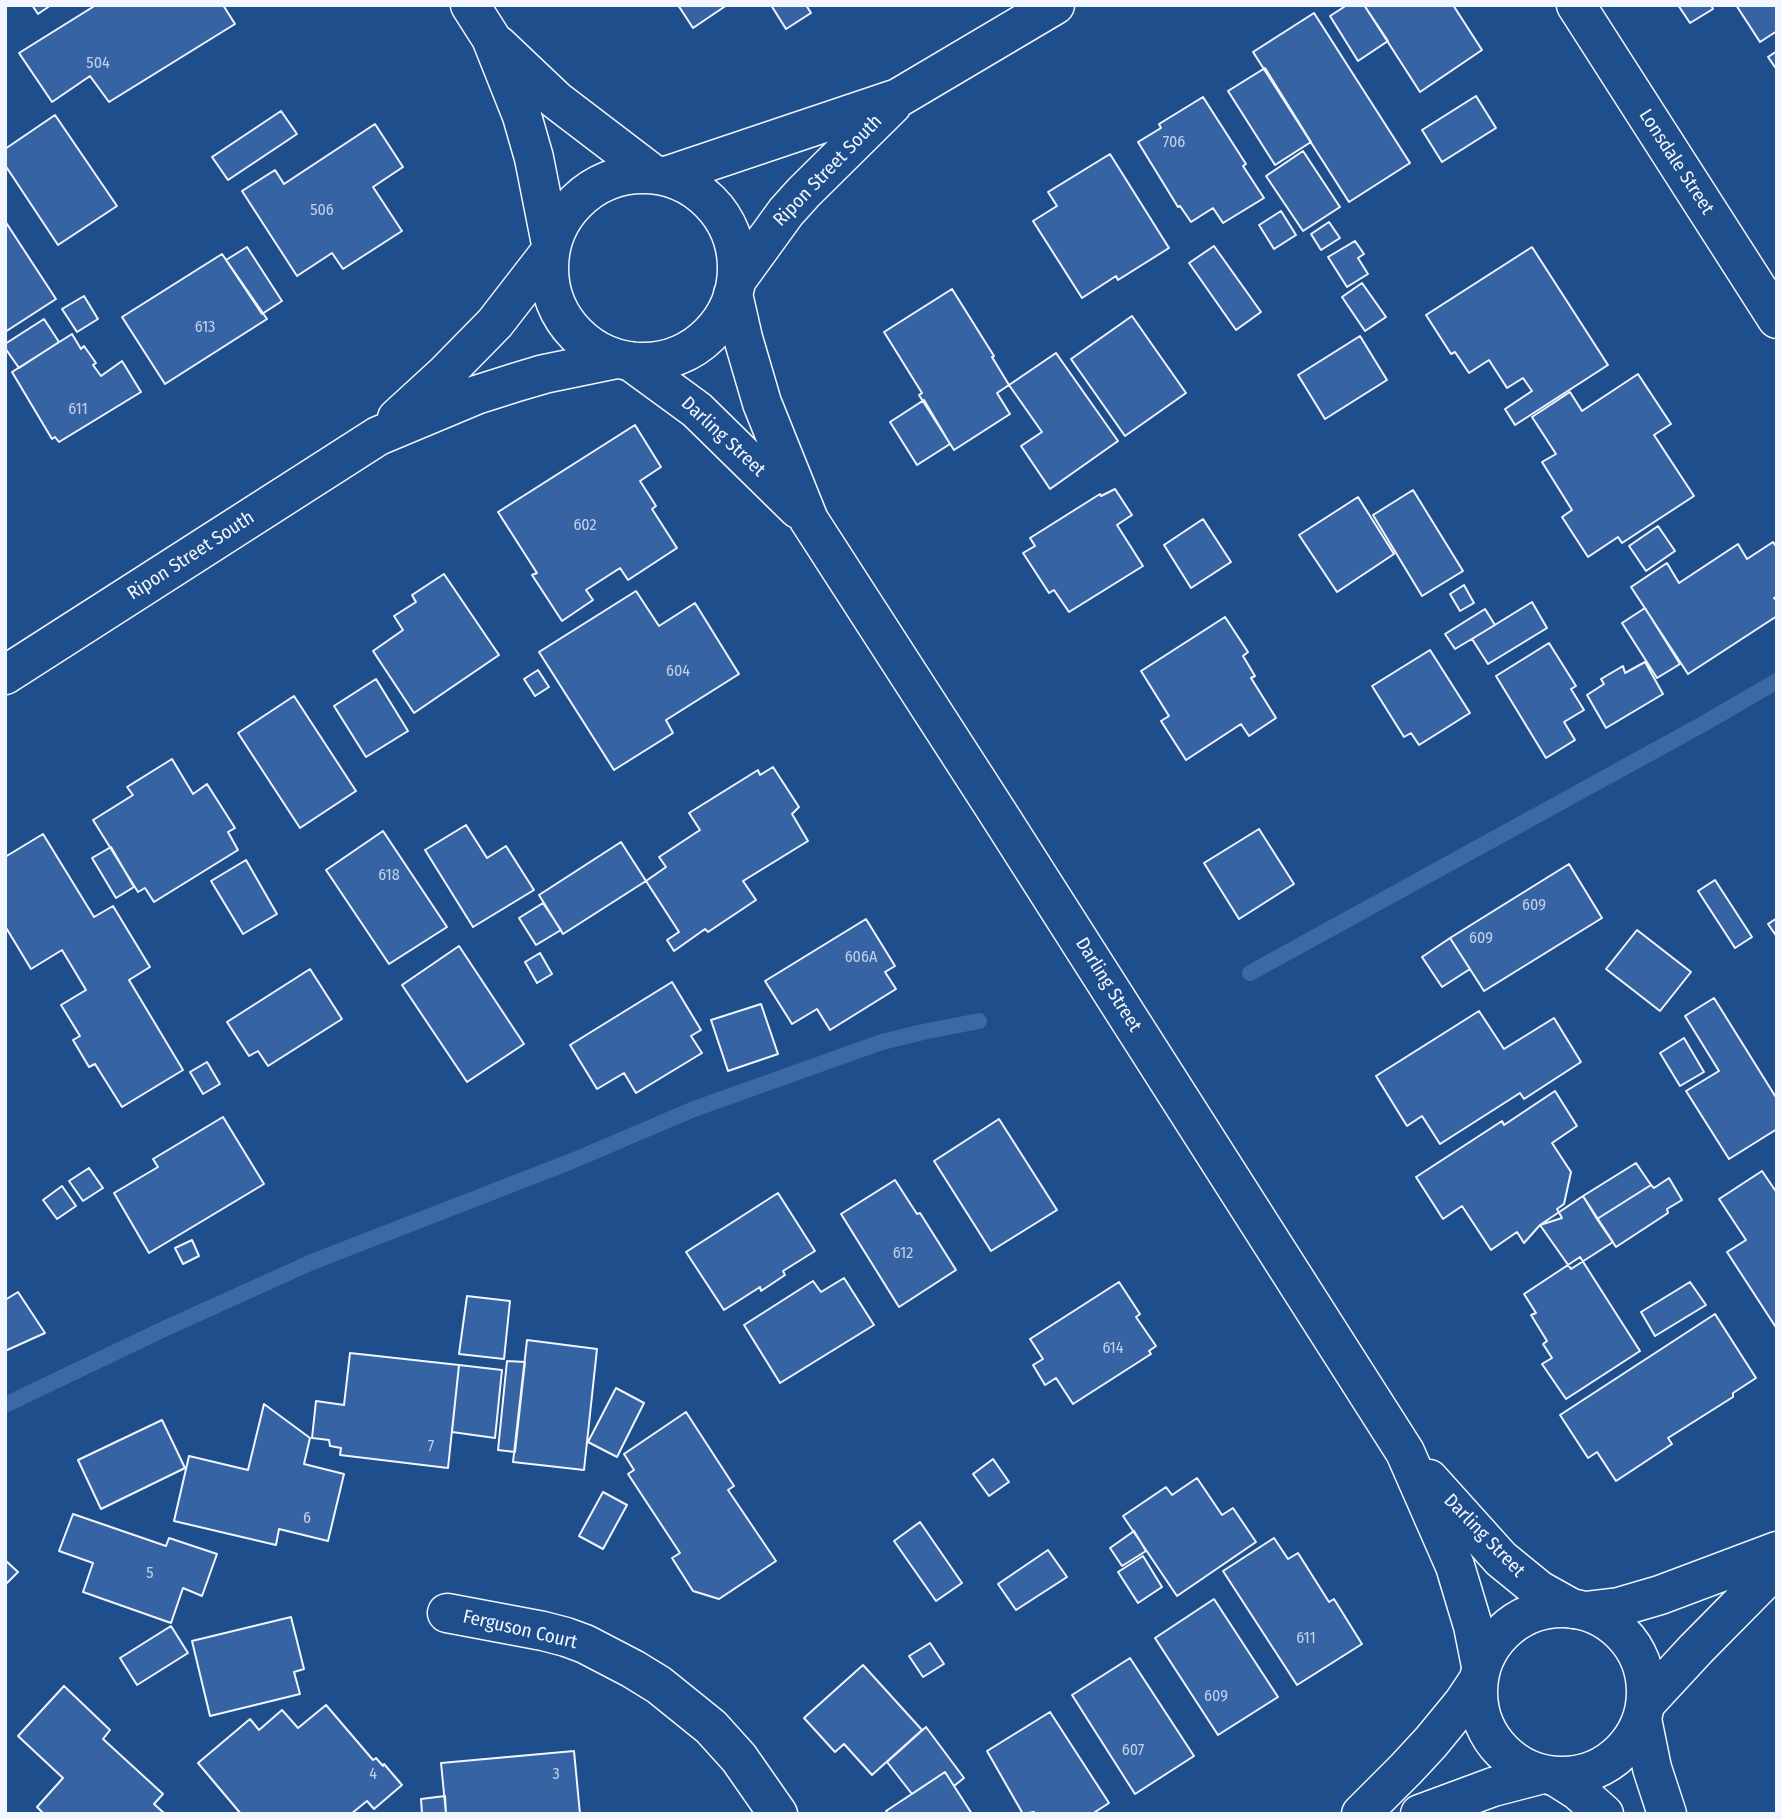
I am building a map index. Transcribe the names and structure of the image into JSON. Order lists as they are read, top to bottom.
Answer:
{
  "streets": {
    "street": [
      "Lonsdale Street",
      "Ripon Street South",
      "Darling Street",
      "Ferguson Court"
    ]
  },
  "crossings": [
    ["Ripon Street South", "Darling Street"]
  ],
  "house_numbers": [
    "504",
    "706",
    "506",
    "613",
    "611",
    "602",
    "604",
    "618",
    "609",
    "609",
    "606A",
    "612",
    "614",
    "7",
    "6",
    "5",
    "611",
    "609",
    "607",
    "4",
    "3"
  ]
}
